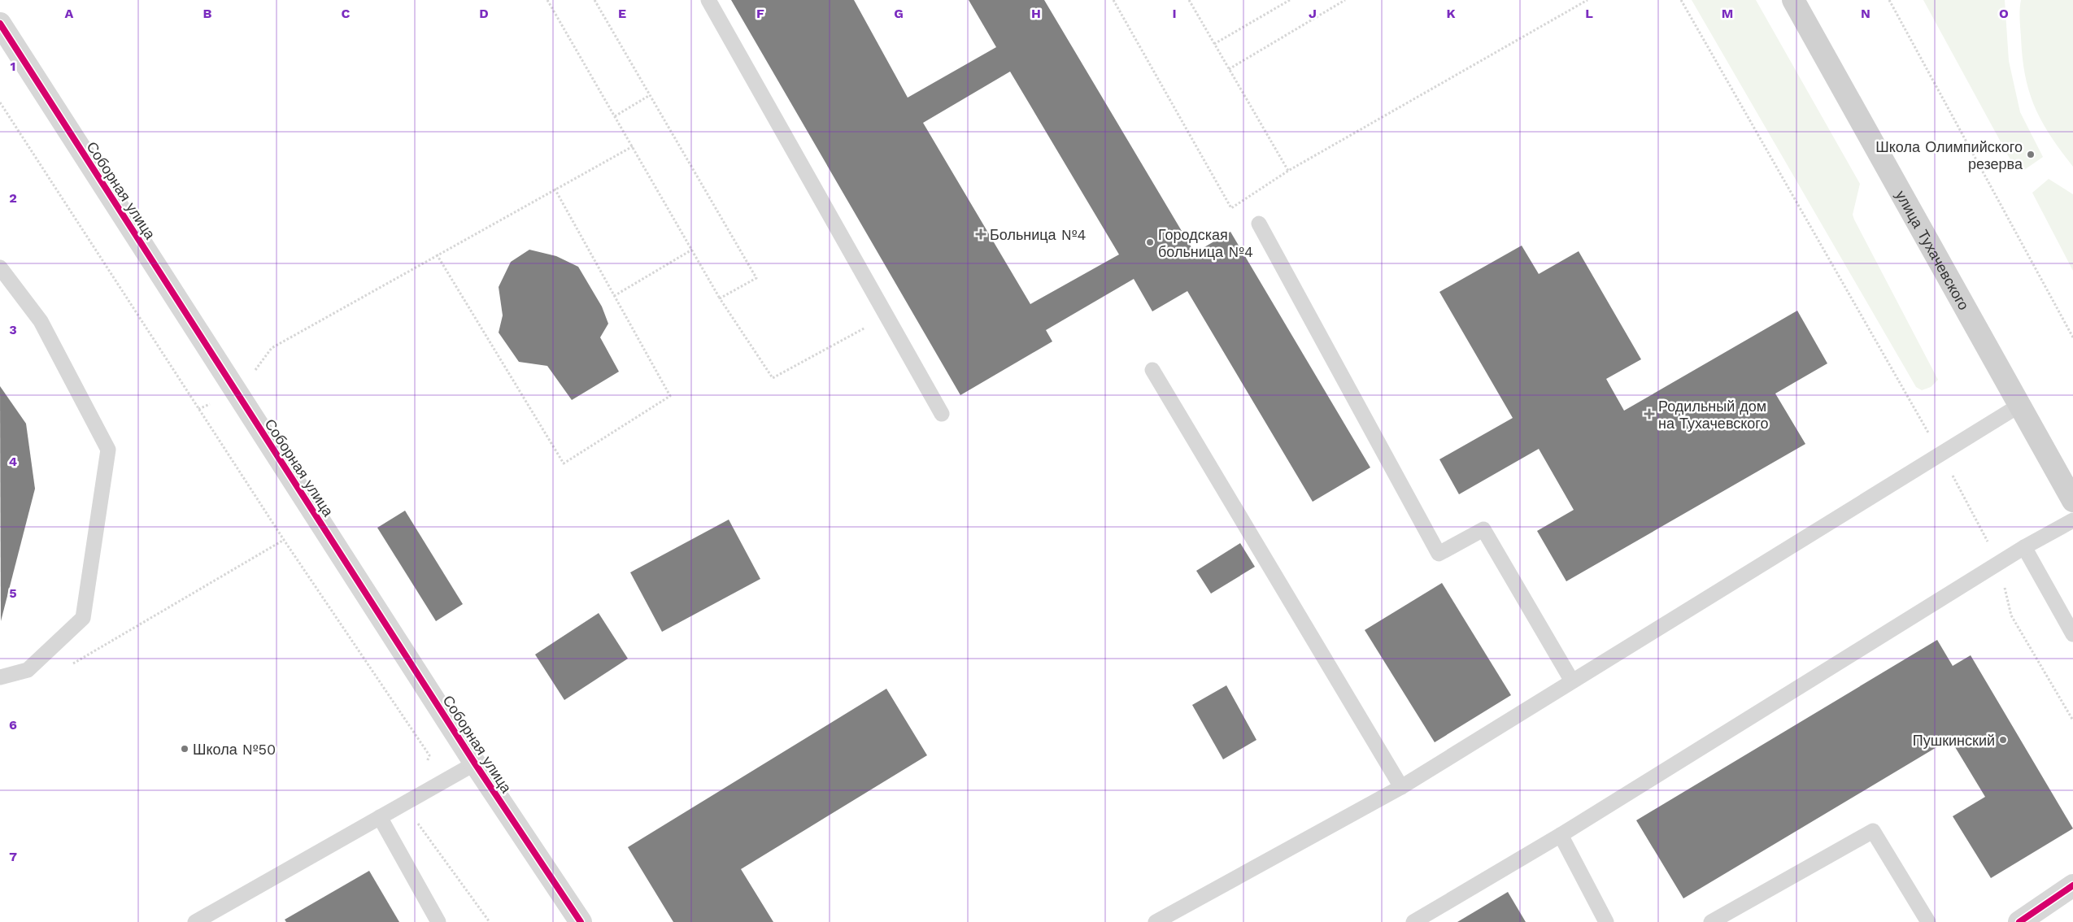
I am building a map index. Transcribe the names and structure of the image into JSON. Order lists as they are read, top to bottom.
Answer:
{
  "streets": {
    "main road": ["улица Тухачевского"],
    "street": ["Соборная улица"]
  },
  "places": {
    "other": [
      "Школа Олимпийского резерва",
      "Городская больница №4",
      "Пушкинский",
      "Школа №50"
    ],
    "health": ["Больница №4", "Родильный дом на Тухачевского"]
  },
  "grid": {
    "columns": [
      "A",
      "B",
      "C",
      "D",
      "E",
      "F",
      "G",
      "H",
      "I",
      "J",
      "K",
      "L",
      "M",
      "N",
      "O"
    ],
    "rows": [
      "1",
      "2",
      "3",
      "4",
      "5",
      "6",
      "7"
    ]
  }
}
